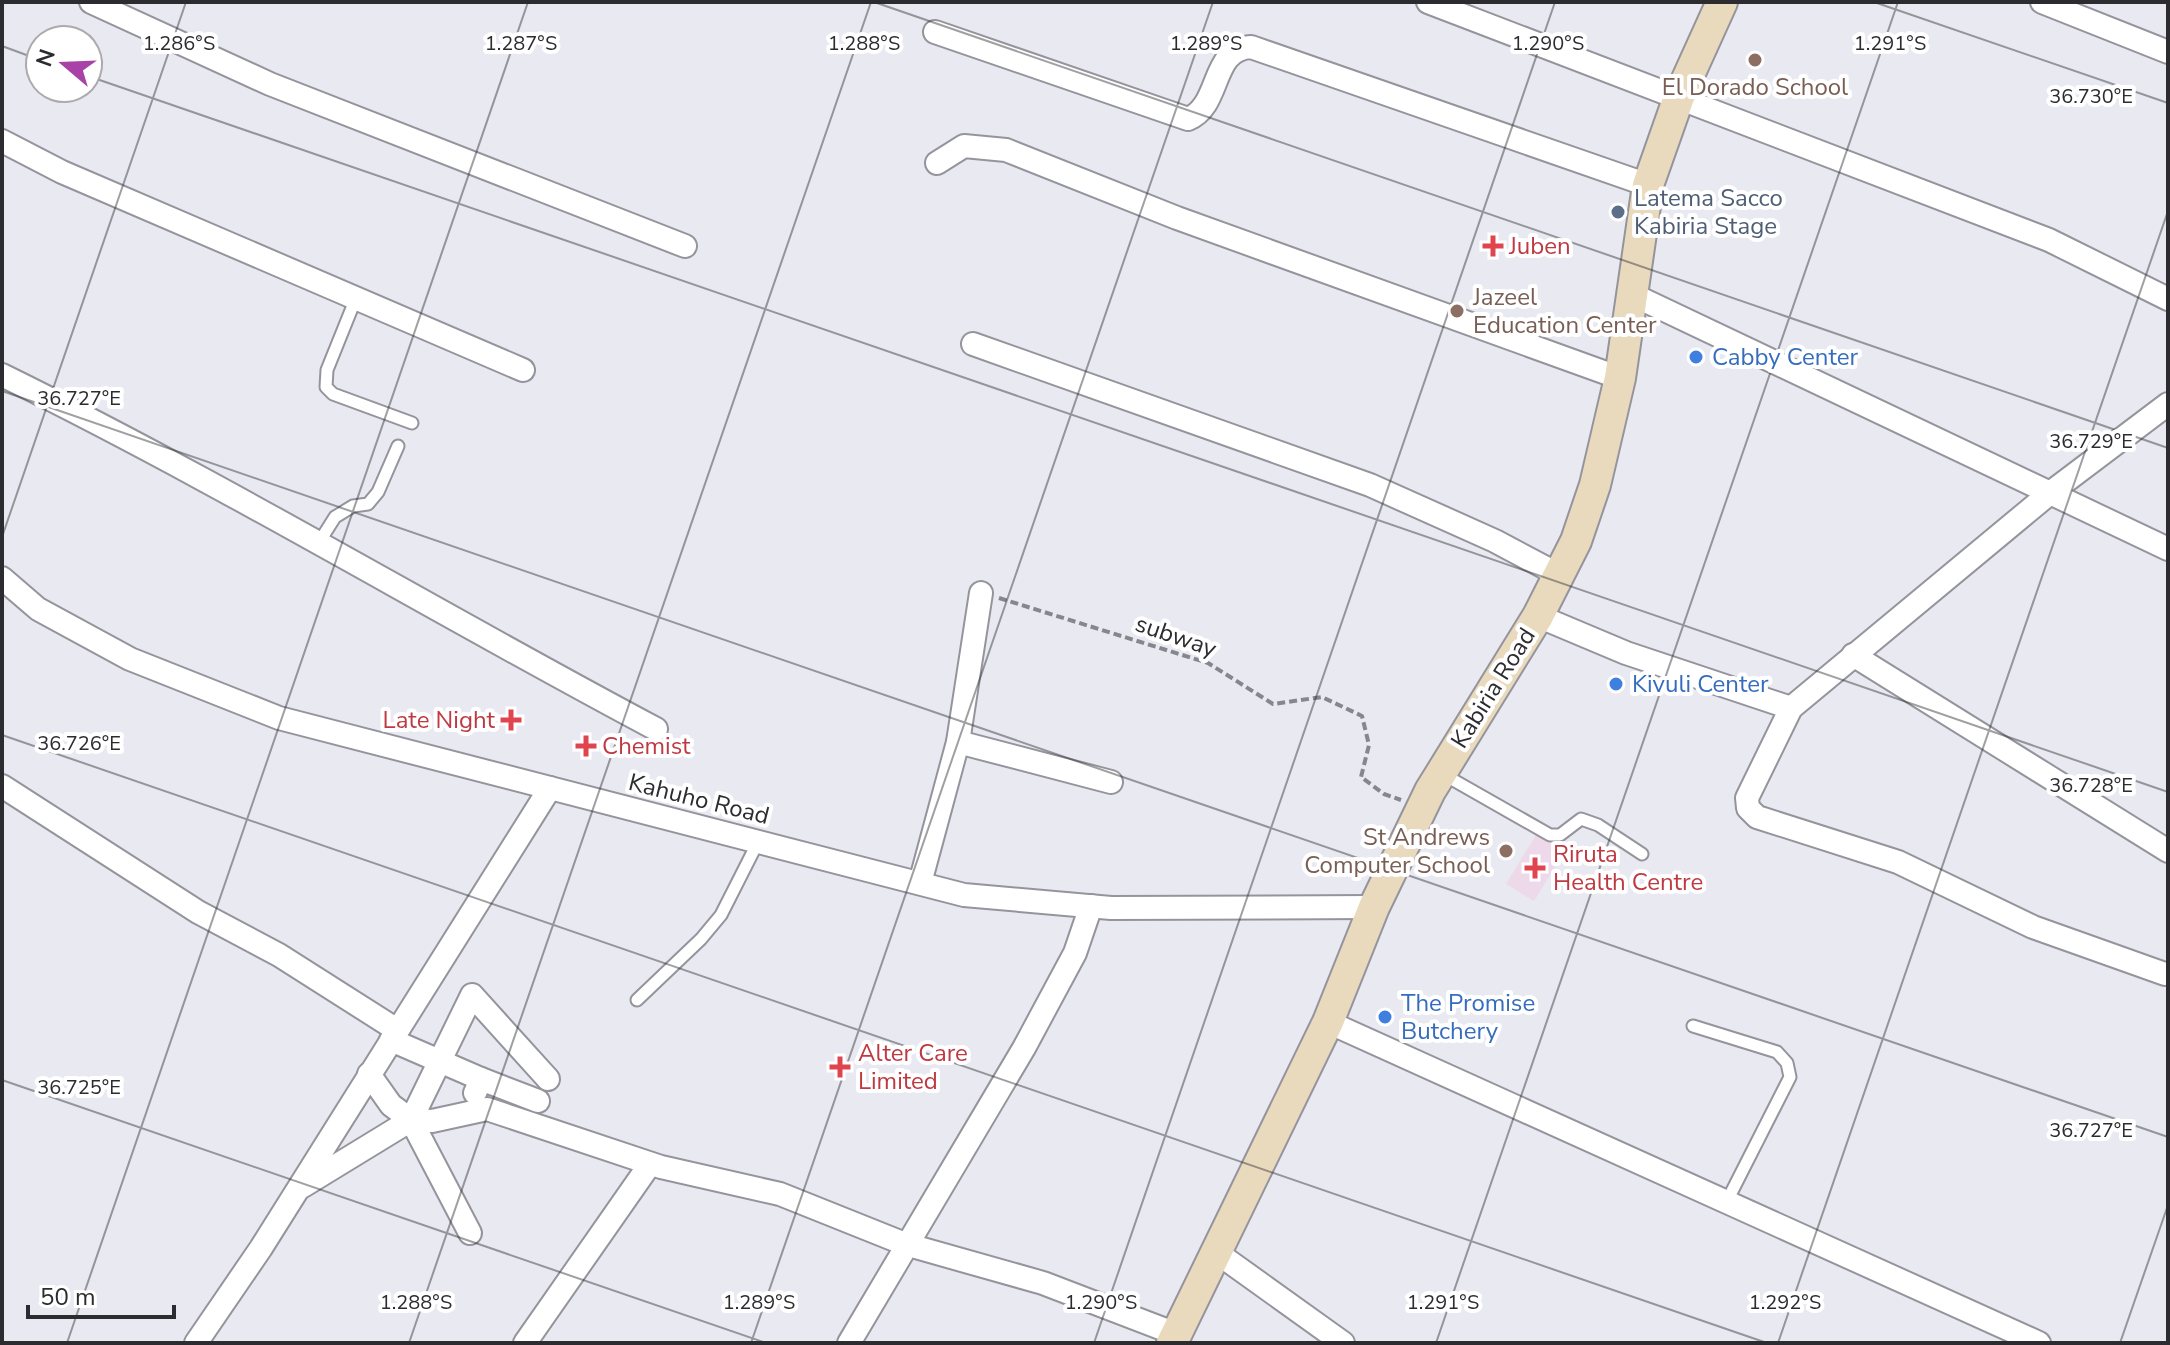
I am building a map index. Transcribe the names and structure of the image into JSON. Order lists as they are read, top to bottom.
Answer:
{
  "streets": {
    "main road": ["Kabiria Road"],
    "street": ["Kahuho Road"],
    "path": ["subway"]
  },
  "crossings": [
    ["subway", "Kabiria Road"],
    ["Kabiria Road", "Kahuho Road"]
  ],
  "places": {
    "other": [
      "El Dorado School",
      "Latema Sacco Kabiria Stage",
      "Jazeel Education Center",
      "Cabby Center",
      "Kivuli Center",
      "St Andrews Computer School",
      "The Promise Butchery"
    ],
    "health": [
      "Juben",
      "Late Night",
      "Chemist",
      "Riruta Health Centre",
      "Alter Care Limited"
    ]
  },
  "scale_bar": "50 m",
  "north": "left",
  "coordinates": [
    "1.286°S",
    "1.287°S",
    "1.288°S",
    "1.289°S",
    "1.290°S",
    "1.291°S",
    "36.730°E",
    "36.727°E",
    "36.729°E",
    "36.726°E",
    "36.728°E",
    "36.725°E",
    "1.292°S"
  ]
}
